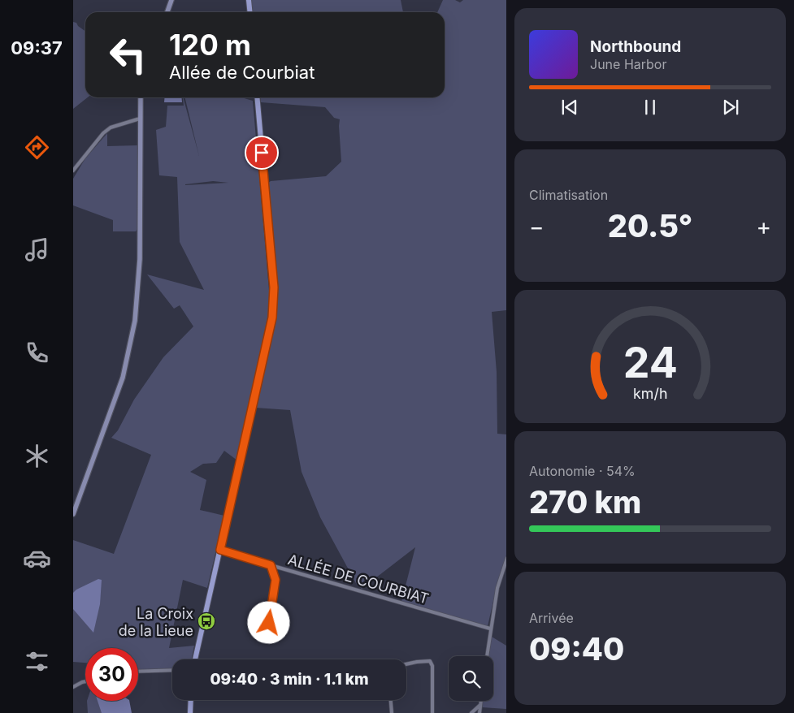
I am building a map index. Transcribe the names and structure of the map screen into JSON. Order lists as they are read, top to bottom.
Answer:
{
  "streets": {
    "street": ["ALLÉE DE COURBIAT"]
  },
  "places": {
    "bus stop": ["La Croix de la Lieue"]
  },
  "page": {
    "tabs": "09:37",
    "turn": ["120 m", "Allée de Courbiat"],
    "song": ["Northbound", "June Harbor"],
    "tile": [
      "Climatisation",
      ["Autonomie · 54%", "270 km"],
      ["Arrivée", "09:40"]
    ],
    "heat": ["−", "20.5°", "+"],
    "limit": "30",
    "trip": "09:40 · 3 min · 1.1 km",
    "gauge": ["24", "km/h"]
  }
}
